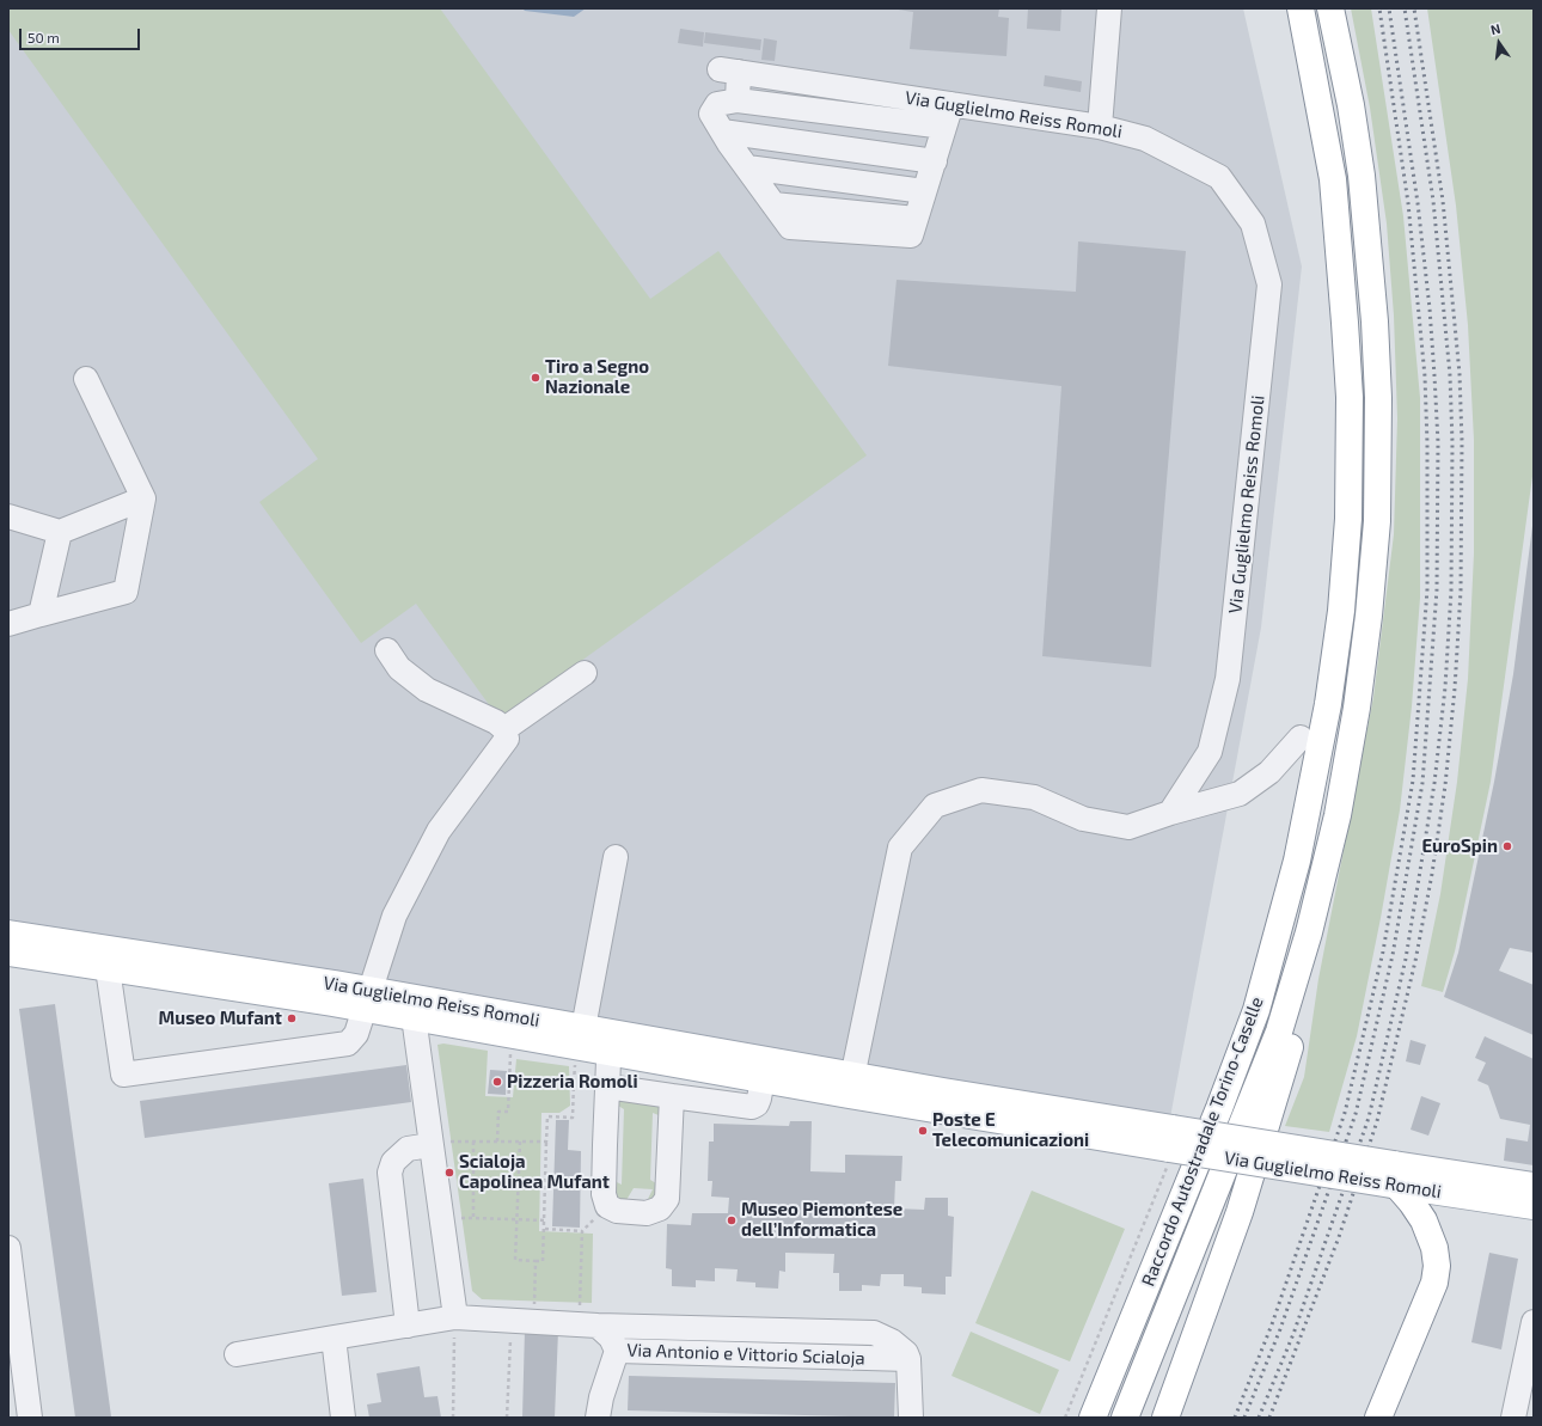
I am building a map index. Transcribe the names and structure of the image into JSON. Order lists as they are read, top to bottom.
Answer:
{
  "streets": {
    "main road": ["Via Guglielmo Reiss Romoli", "Raccordo Autostradale Torino-Caselle"],
    "street": ["Via Antonio e Vittorio Scialoja"]
  },
  "places": [
    "Tiro a Segno Nazionale",
    "EuroSpin",
    "Museo Mufant",
    "Pizzeria Romoli",
    "Poste E Telecomunicazioni",
    "Scialoja Capolinea Mufant",
    "Museo Piemontese dell’Informatica"
  ],
  "scale_bar": "50 m",
  "north": "top"
}
